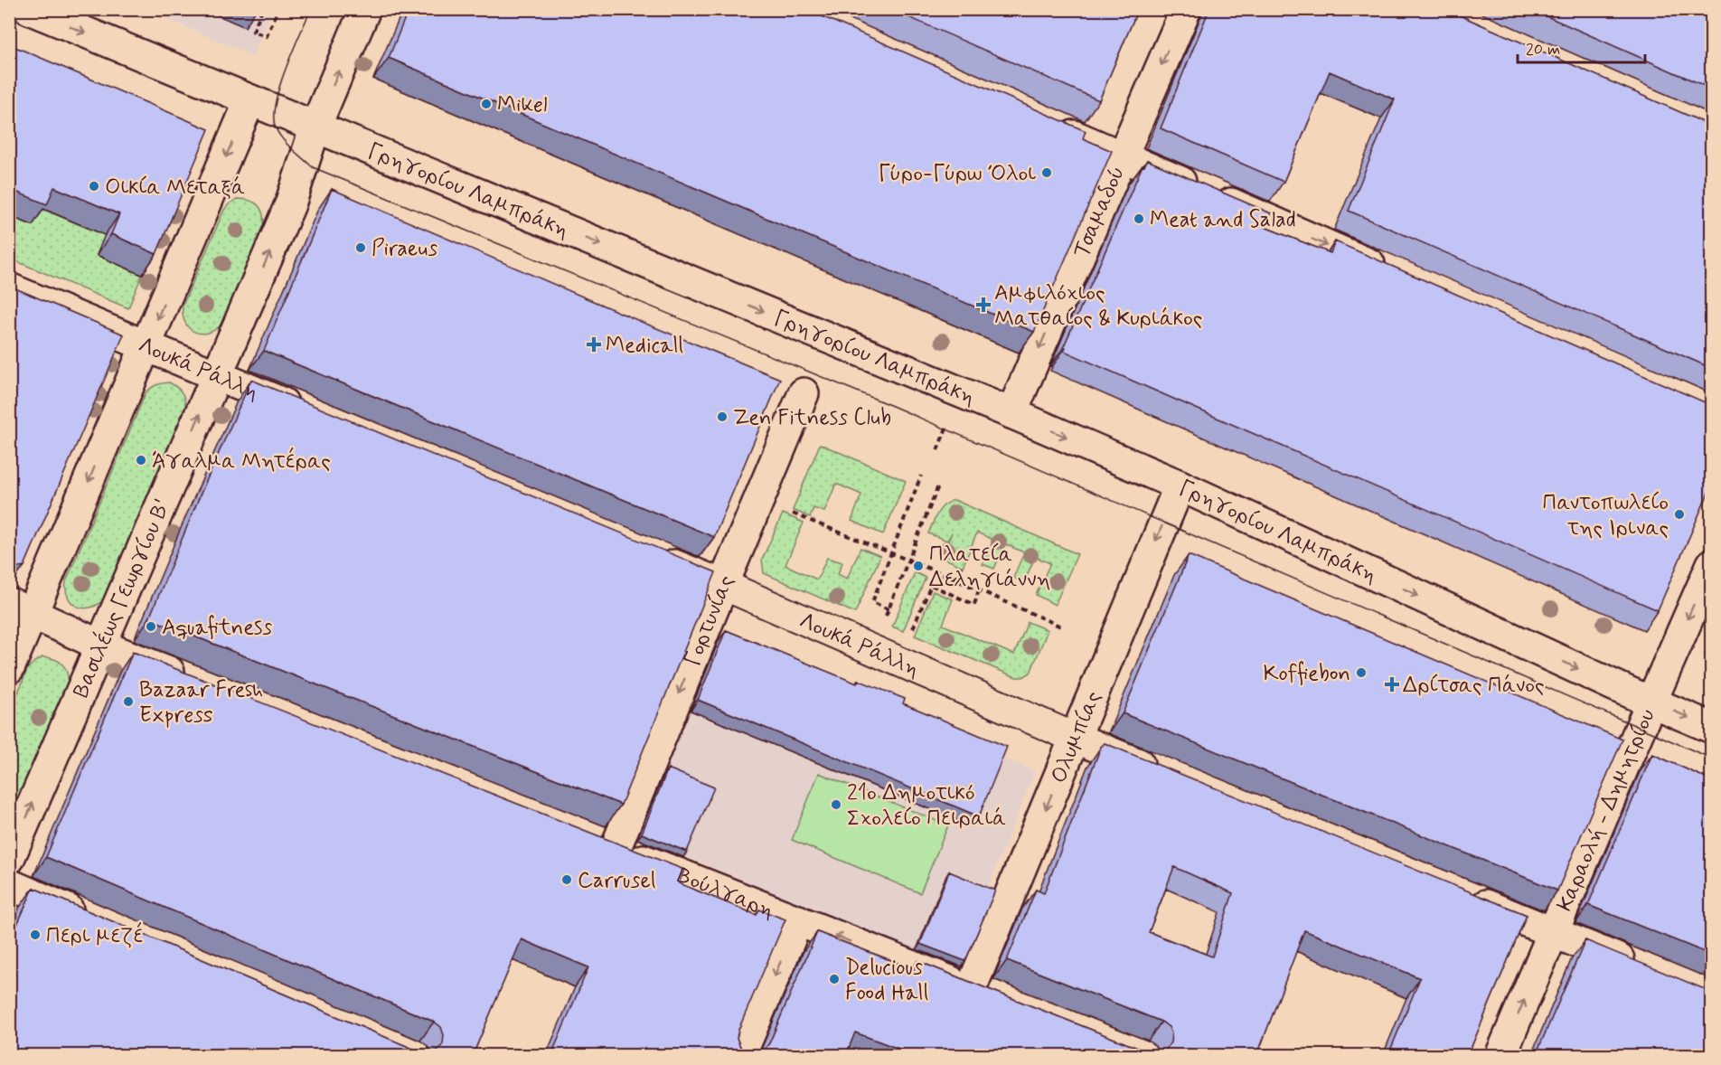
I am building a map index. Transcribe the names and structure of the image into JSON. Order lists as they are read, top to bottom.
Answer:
{
  "streets": {
    "street": [
      "Γρηγορίου Λαμπράκη",
      "Τσαμαδού",
      "Λουκά Ράλλη",
      "Βασιλέως Γεωργίου Β'",
      "Γορτυνίας",
      "Ολυμπίας",
      "Καραολή - Δημητρίου",
      "Βούλγαρη"
    ]
  },
  "crossings": [
    ["Γρηγορίου Λαμπράκη", "Τσαμαδού"],
    ["Γρηγορίου Λαμπράκη", "Βασιλέως Γεωργίου Β'"],
    ["Γρηγορίου Λαμπράκη", "Ολυμπίας"],
    ["Γρηγορίου Λαμπράκη", "Καραολή - Δημητρίου"],
    ["Λουκά Ράλλη", "Βασιλέως Γεωργίου Β'"],
    ["Λουκά Ράλλη", "Γορτυνίας"],
    ["Λουκά Ράλλη", "Ολυμπίας"],
    ["Γορτυνίας", "Βούλγαρη"],
    ["Ολυμπίας", "Βούλγαρη"]
  ],
  "one_way": [
    "Γρηγορίου Λαμπράκη",
    "Τσαμαδού",
    "Γορτυνίας",
    "Ολυμπίας",
    "Βούλγαρη"
  ],
  "places": {
    "other": [
      "Mikel",
      "Γύρο-Γύρω Όλοι",
      "Οικία Μεταξά",
      "Meat and Salad",
      "Piraeus",
      "Zen Fitness Club",
      "Άγαλμα Μητέρας",
      "Παντοπωλείο της Ιρινας",
      "Πλατεία Δεληγιάννη",
      "Aquafitness",
      "Koffiebon",
      "Bazaar Fresh Express",
      "21ο Δημοτικό Σχολείο Πειραιά",
      "Carrusel",
      "Περι μεζέ",
      "Delucious Food Hall"
    ],
    "health": ["Αμφιλόχιος Ματθαίος & Κυριάκος", "Medicall", "Δρίτσας Πάνος"]
  },
  "scale_bar": "20 m"
}
